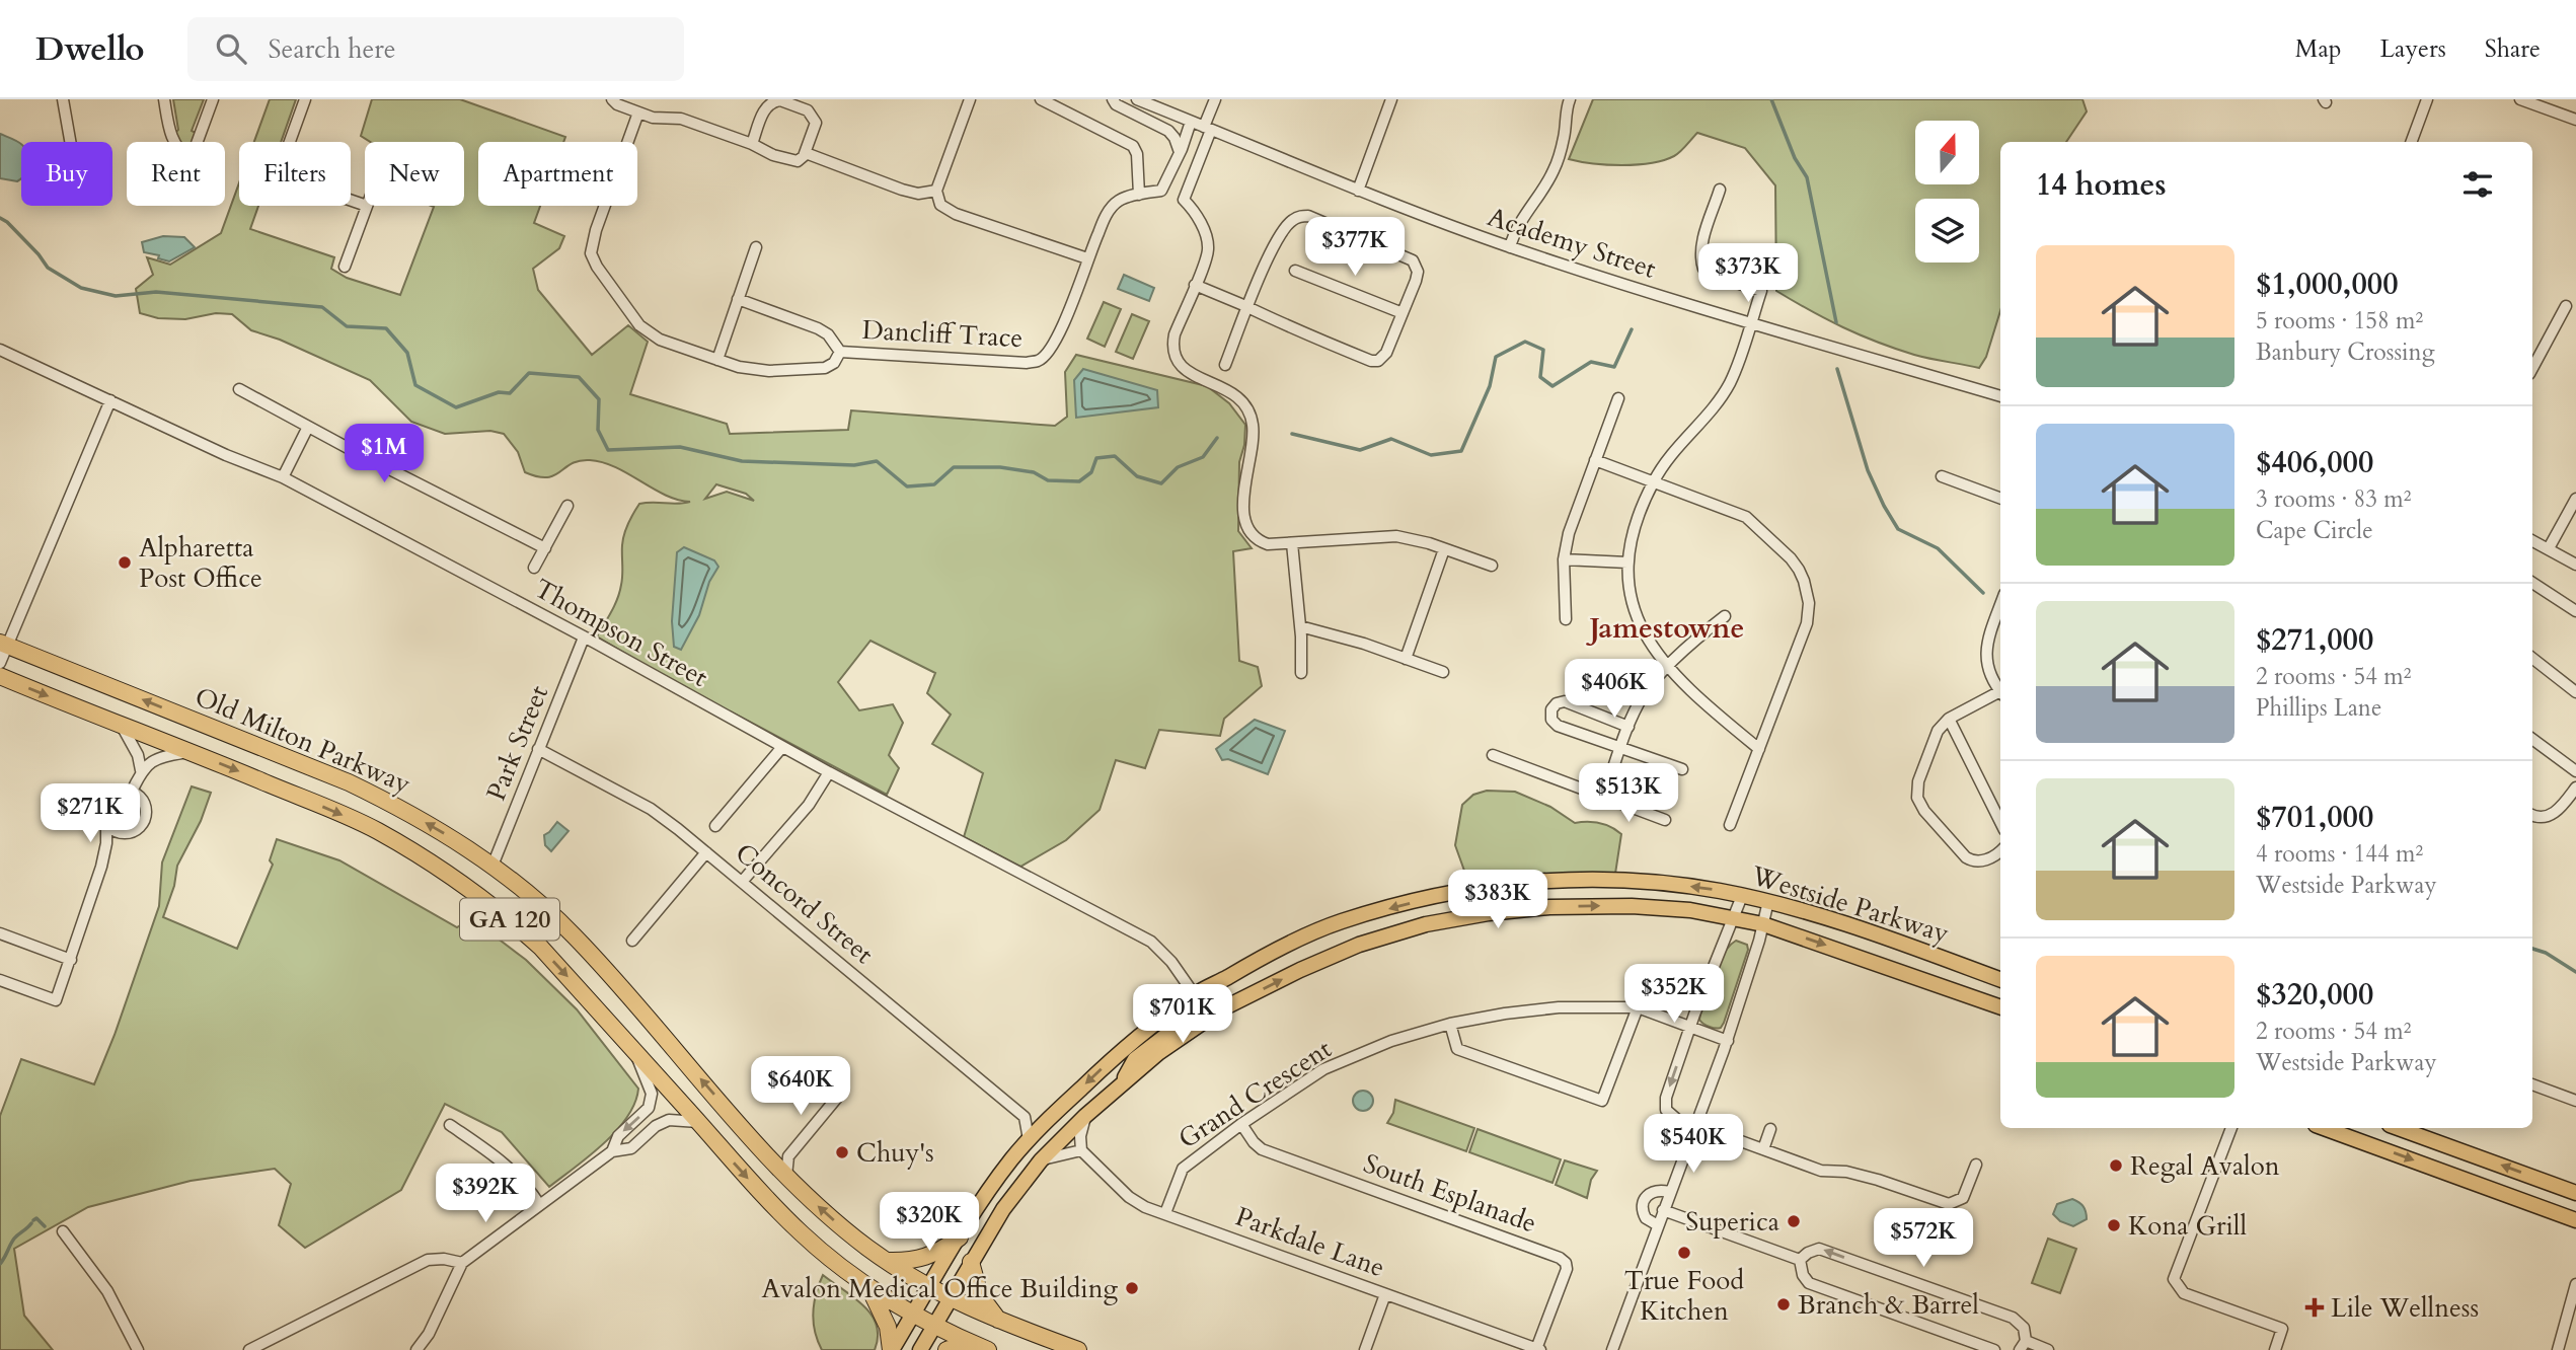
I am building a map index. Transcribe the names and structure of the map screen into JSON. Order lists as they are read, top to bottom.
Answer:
{
  "streets": {
    "highway": ["Old Milton Parkway", "GA 120"],
    "main road": ["Westside Parkway"],
    "street": [
      "Academy Street",
      "Dancliff Trace",
      "Thompson Street",
      "Park Street",
      "Concord Street",
      "Grand Crescent",
      "South Esplanade",
      "Parkdale Lane"
    ]
  },
  "crossings": [
    ["Academy Street", "Dancliff Trace"],
    ["Thompson Street", "Park Street"],
    ["Thompson Street", "Westside Parkway"],
    ["Old Milton Parkway", "Park Street"],
    ["Old Milton Parkway", "Westside Parkway"],
    ["Park Street", "Concord Street"],
    ["Grand Crescent", "South Esplanade"],
    ["Grand Crescent", "Parkdale Lane"],
    ["South Esplanade", "Parkdale Lane"]
  ],
  "districts": ["Jamestowne"],
  "places": {
    "other": [
      "Alpharetta Post Office",
      "Chuy's",
      "Regal Avalon",
      "Superica",
      "Kona Grill",
      "True Food Kitchen",
      "Avalon Medical Office Building",
      "Branch & Barrel"
    ],
    "health": ["Lile Wellness"]
  },
  "north": "top",
  "page": {
    "header": "Dwello",
    "search": "Search here",
    "nav": ["Map", "Layers", "Share"],
    "chip": [
      "Buy",
      "Rent",
      "Filters",
      "New",
      "Apartment"
    ],
    "heading": "14 homes",
    "price": [
      "$377K",
      "$373K",
      "$1M",
      "$406K",
      "$513K",
      "$271K",
      "$383K",
      "$352K",
      "$701K",
      "$640K",
      "$540K",
      "$392K",
      "$320K",
      "$572K"
    ],
    "list": [
      {
        "name": "$1,000,000",
        "note": "5 rooms · 158 m² · Banbury Crossing"
      },
      {
        "name": "$406,000",
        "note": "3 rooms · 83 m² · Cape Circle"
      },
      {
        "name": "$271,000",
        "note": "2 rooms · 54 m² · Phillips Lane"
      },
      {
        "name": "$701,000",
        "note": "4 rooms · 144 m² · Westside Parkway"
      },
      {
        "name": "$320,000",
        "note": "2 rooms · 54 m² · Westside Parkway"
      }
    ]
  }
}
